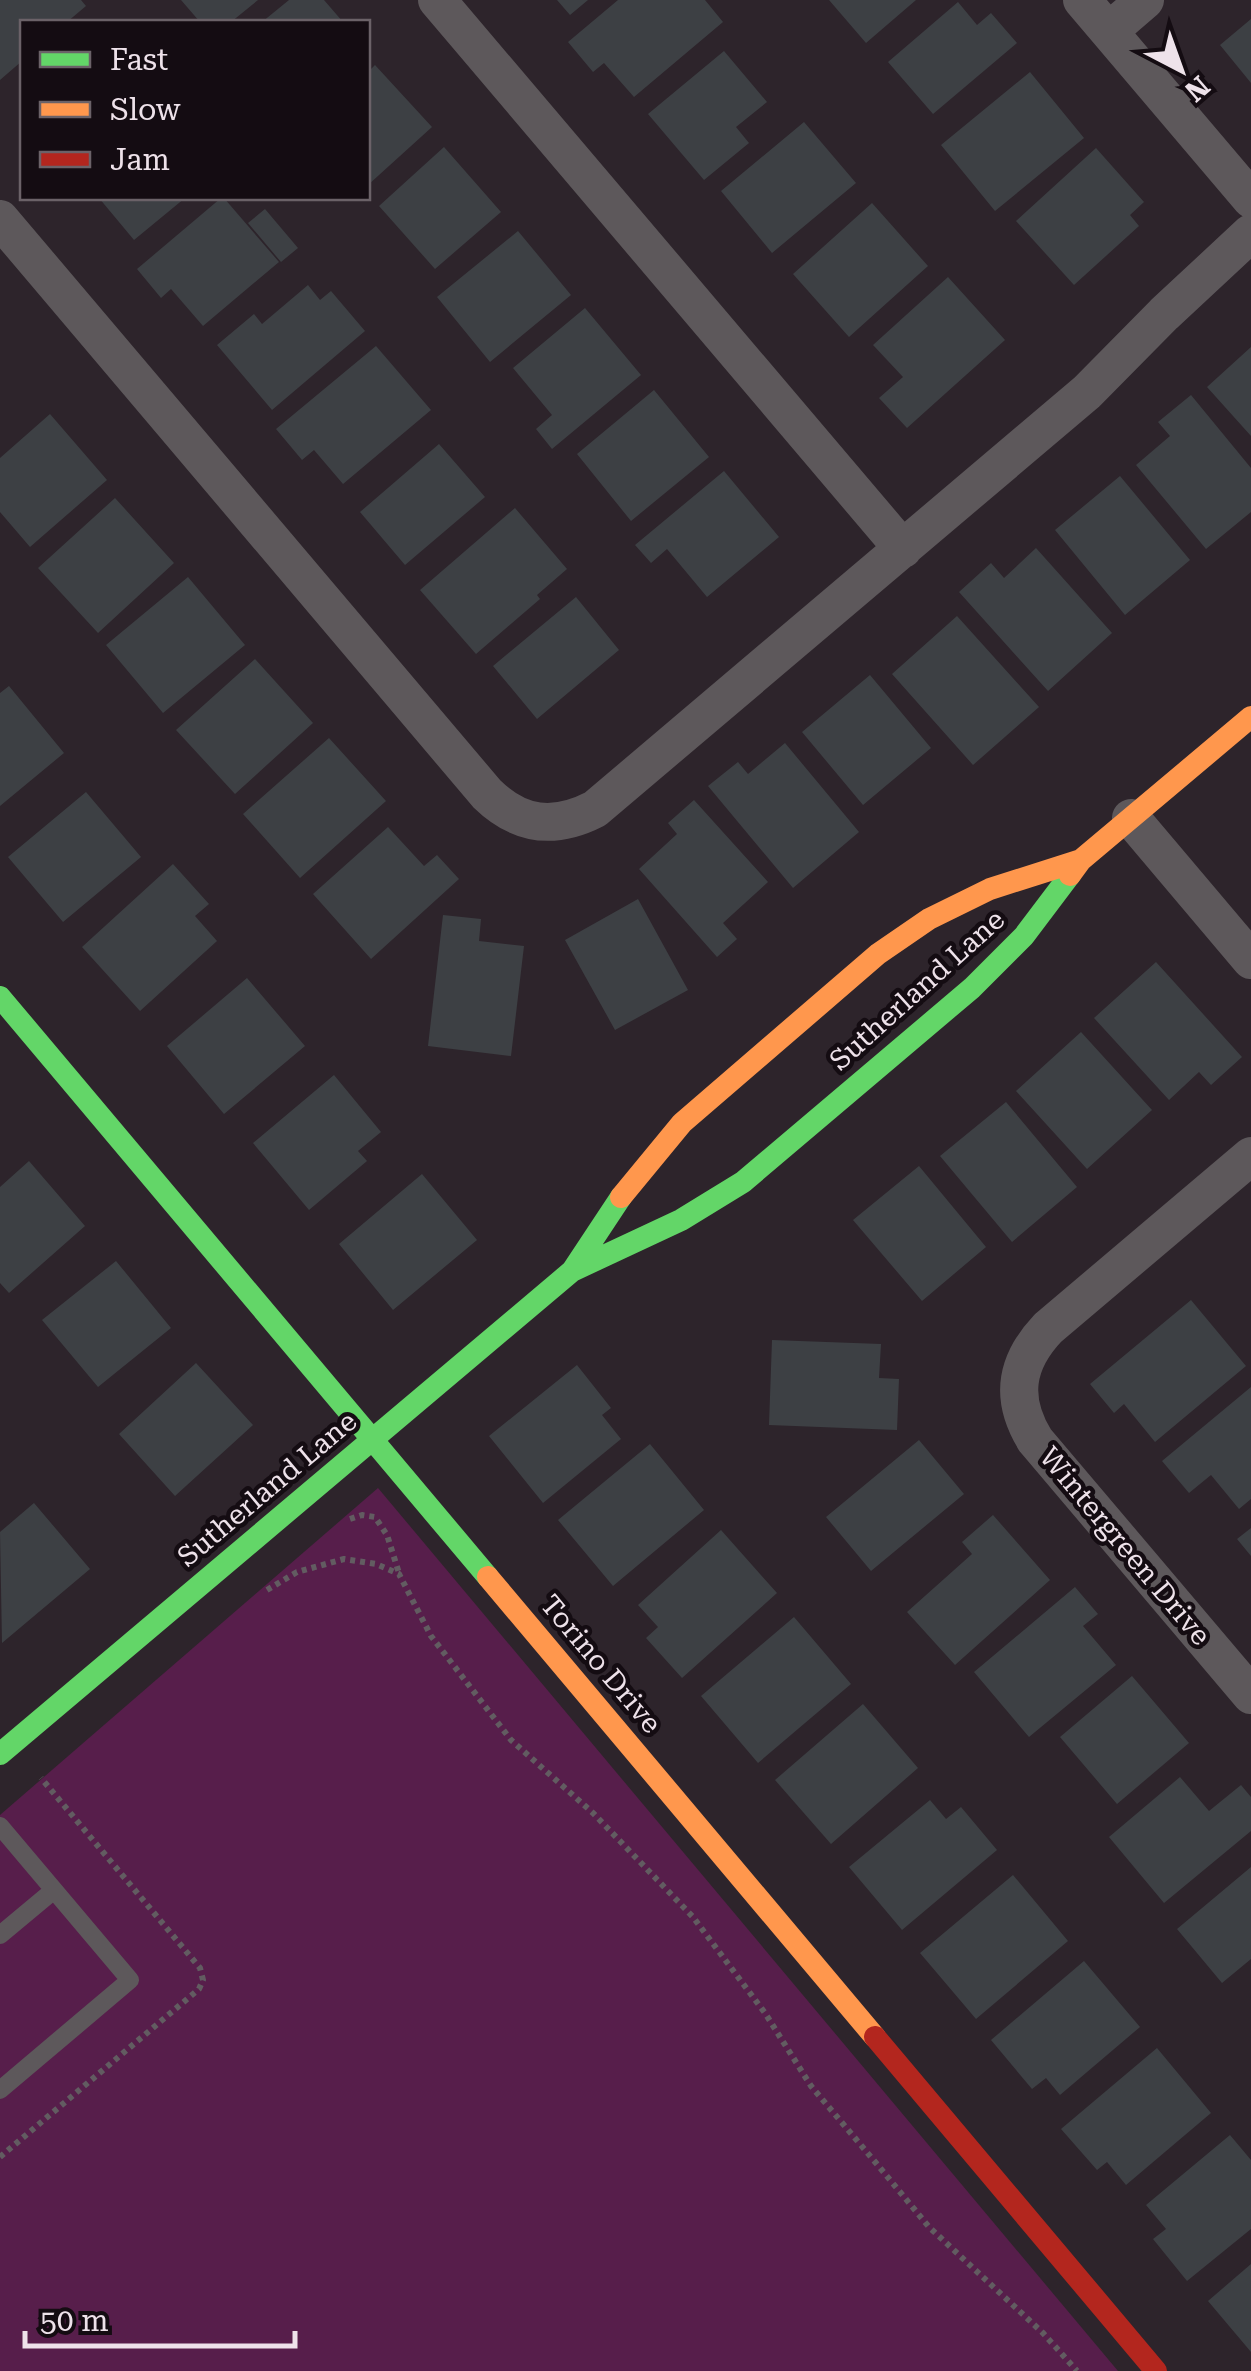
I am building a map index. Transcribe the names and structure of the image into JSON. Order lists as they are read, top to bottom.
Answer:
{
  "streets": {
    "street": ["Sutherland Lane", "Wintergreen Drive", "Torino Drive"]
  },
  "crossings": [
    ["Sutherland Lane", "Torino Drive"]
  ],
  "legend": ["Fast", "Slow", "Jam"],
  "scale_bar": "50 m",
  "north": "bottom right"
}
